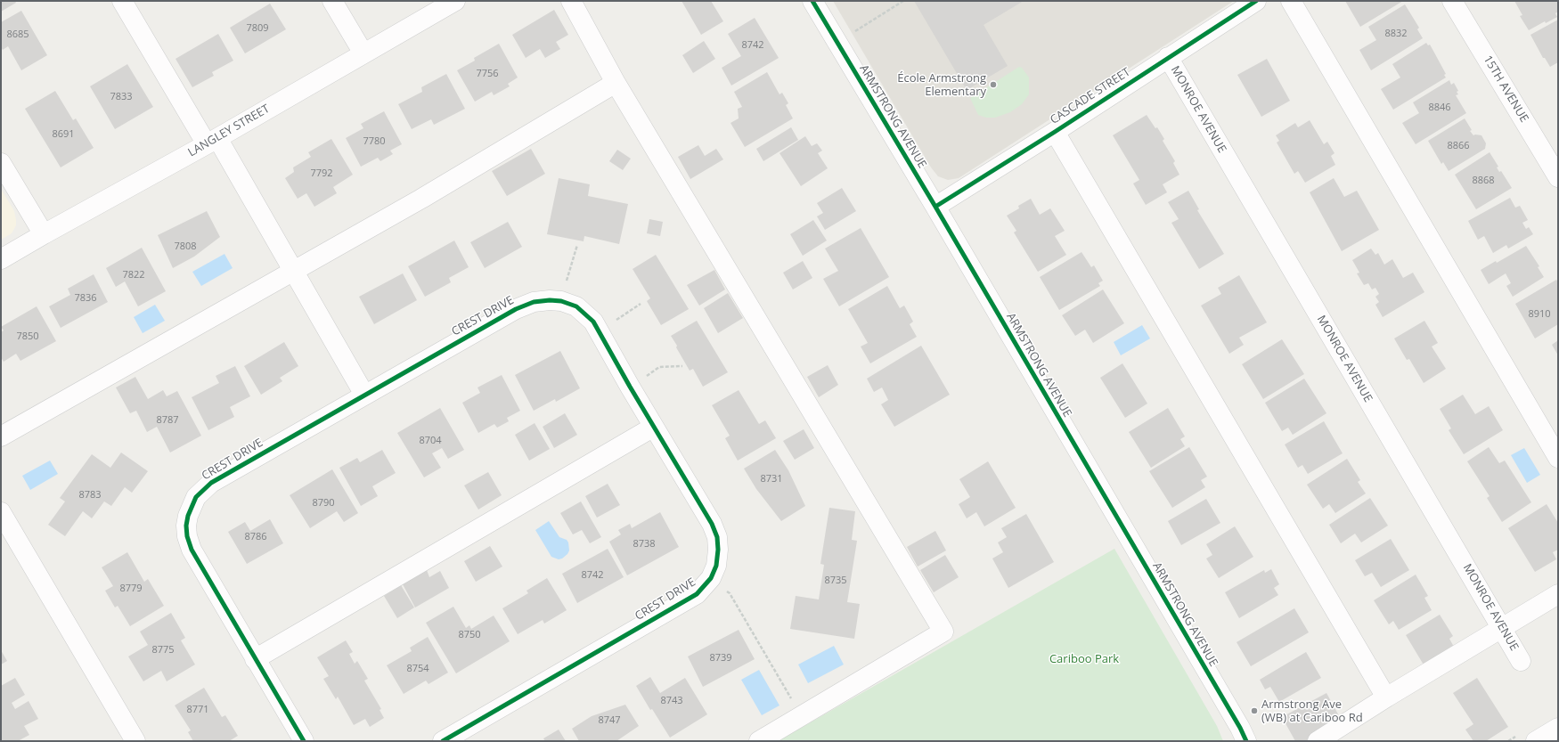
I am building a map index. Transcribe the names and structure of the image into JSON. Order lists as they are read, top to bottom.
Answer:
{
  "streets": {
    "street": [
      "15TH AVENUE",
      "CASCADE STREET",
      "MONROE AVENUE",
      "ARMSTRONG AVENUE",
      "LANGLEY STREET",
      "CREST DRIVE"
    ]
  },
  "crossings": [
    ["CASCADE STREET", "MONROE AVENUE"],
    ["CASCADE STREET", "ARMSTRONG AVENUE"]
  ],
  "parks": ["Cariboo Park"],
  "places": ["École Armstrong Elementary", "Armstrong Ave (WB) at Cariboo Rd"],
  "house_numbers": [
    "7809",
    "8832",
    "8685",
    "8742",
    "7756",
    "7833",
    "8846",
    "8691",
    "7780",
    "8866",
    "7792",
    "8868",
    "7808",
    "7822",
    "7836",
    "8910",
    "7850",
    "8787",
    "8704",
    "8731",
    "8783",
    "8790",
    "8786",
    "8738",
    "8742",
    "8735",
    "8779",
    "8750",
    "8775",
    "8739",
    "8754",
    "8743",
    "8771",
    "8747"
  ]
}
